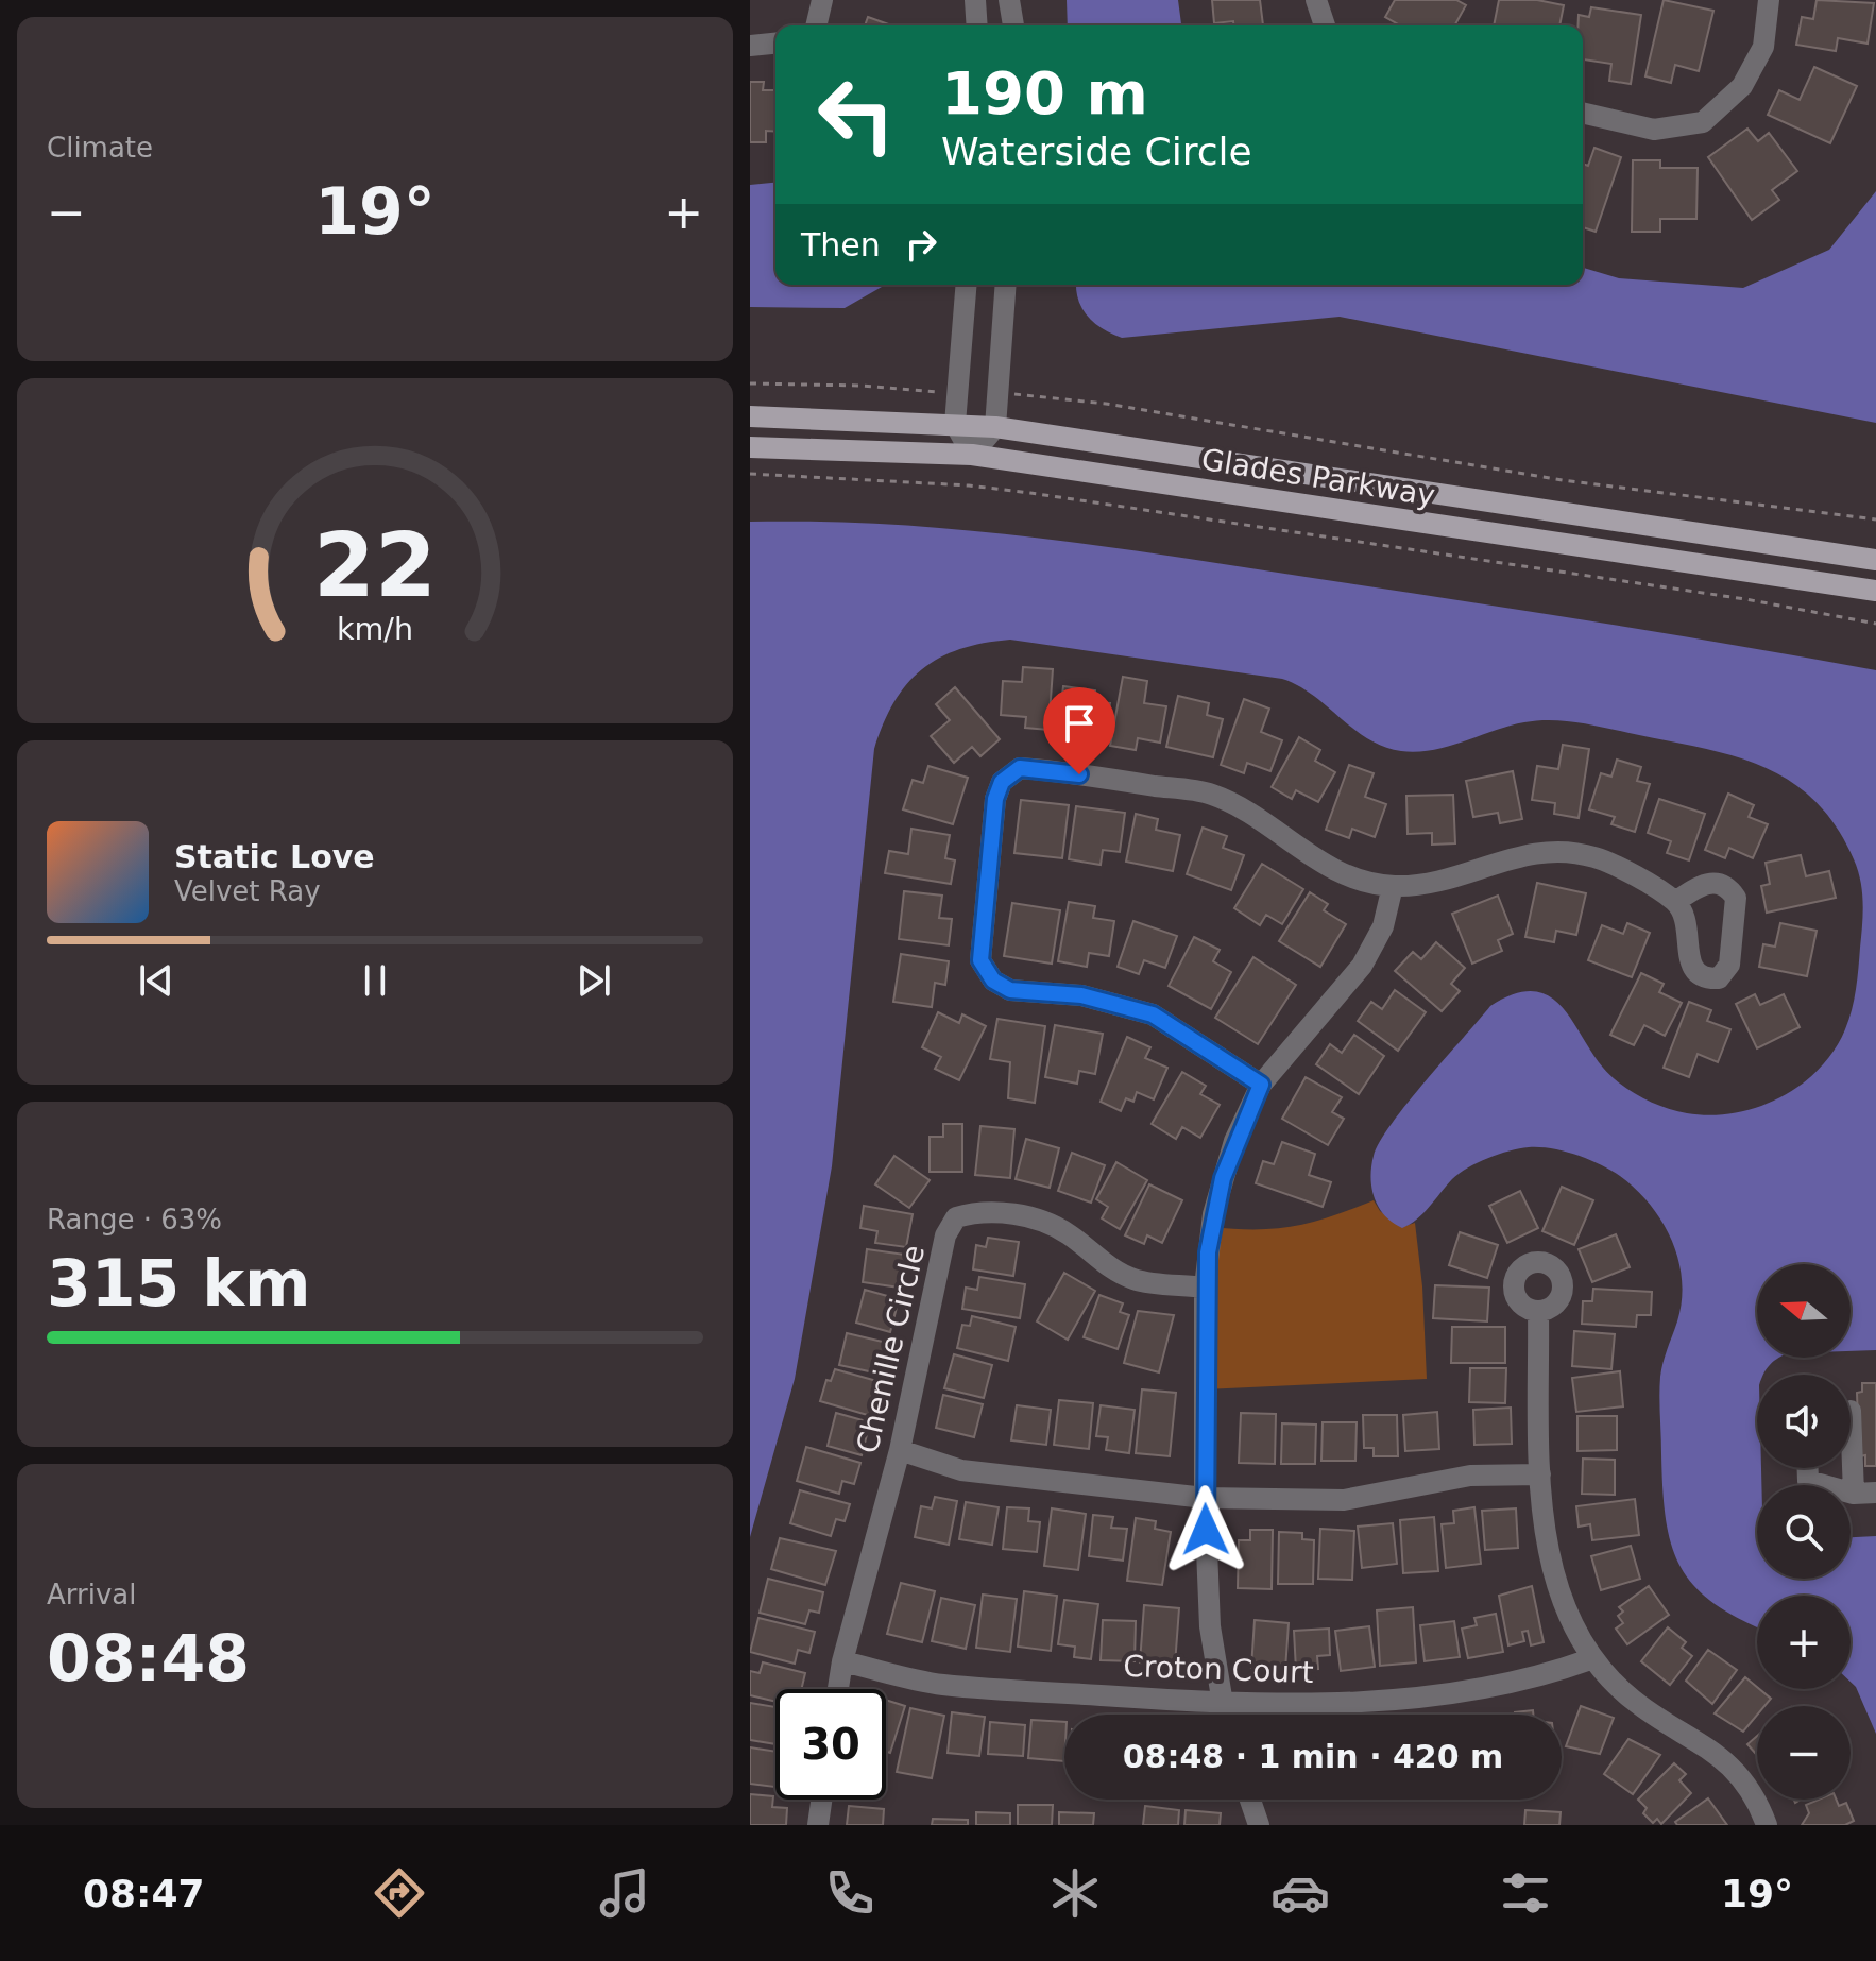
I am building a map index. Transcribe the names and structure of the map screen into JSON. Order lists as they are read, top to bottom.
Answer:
{
  "streets": {
    "main road": ["Glades Parkway"],
    "street": ["Chenille Circle", "Croton Court"]
  },
  "crossings": [
    ["Chenille Circle", "Croton Court"]
  ],
  "north": "left",
  "page": {
    "tile": [
      "Climate",
      ["Range · 63%", "315 km"],
      ["Arrival", "08:48"]
    ],
    "turn": ["190 m", "Waterside Circle"],
    "heat": ["−", "19°", "+"],
    "then": "Then",
    "song": ["Static Love", "Velvet Ray"],
    "map_buttons": ["+", "−"],
    "limit": "30",
    "trip": "08:48 · 1 min · 420 m",
    "tabs": ["08:47", "19°"],
    "gauge": ["22", "km/h"]
  }
}
